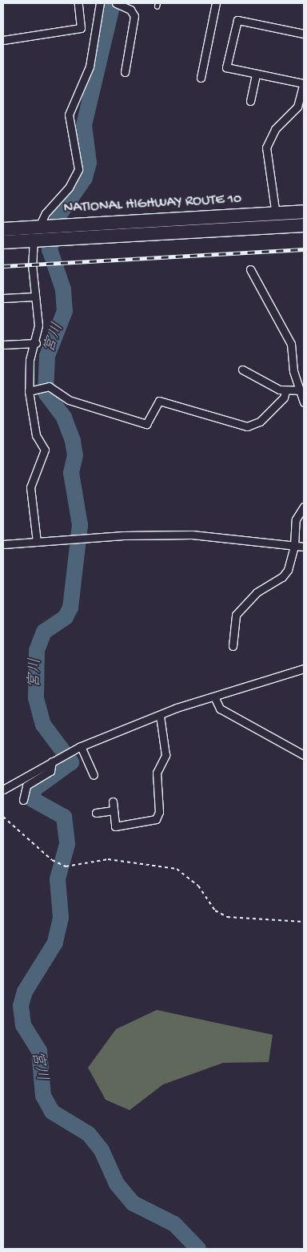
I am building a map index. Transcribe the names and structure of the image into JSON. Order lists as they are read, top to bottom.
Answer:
{
  "streets": {
    "highway": ["NATIONAL HIGHWAY ROUTE 10"]
  },
  "water": ["宮川"]
}
